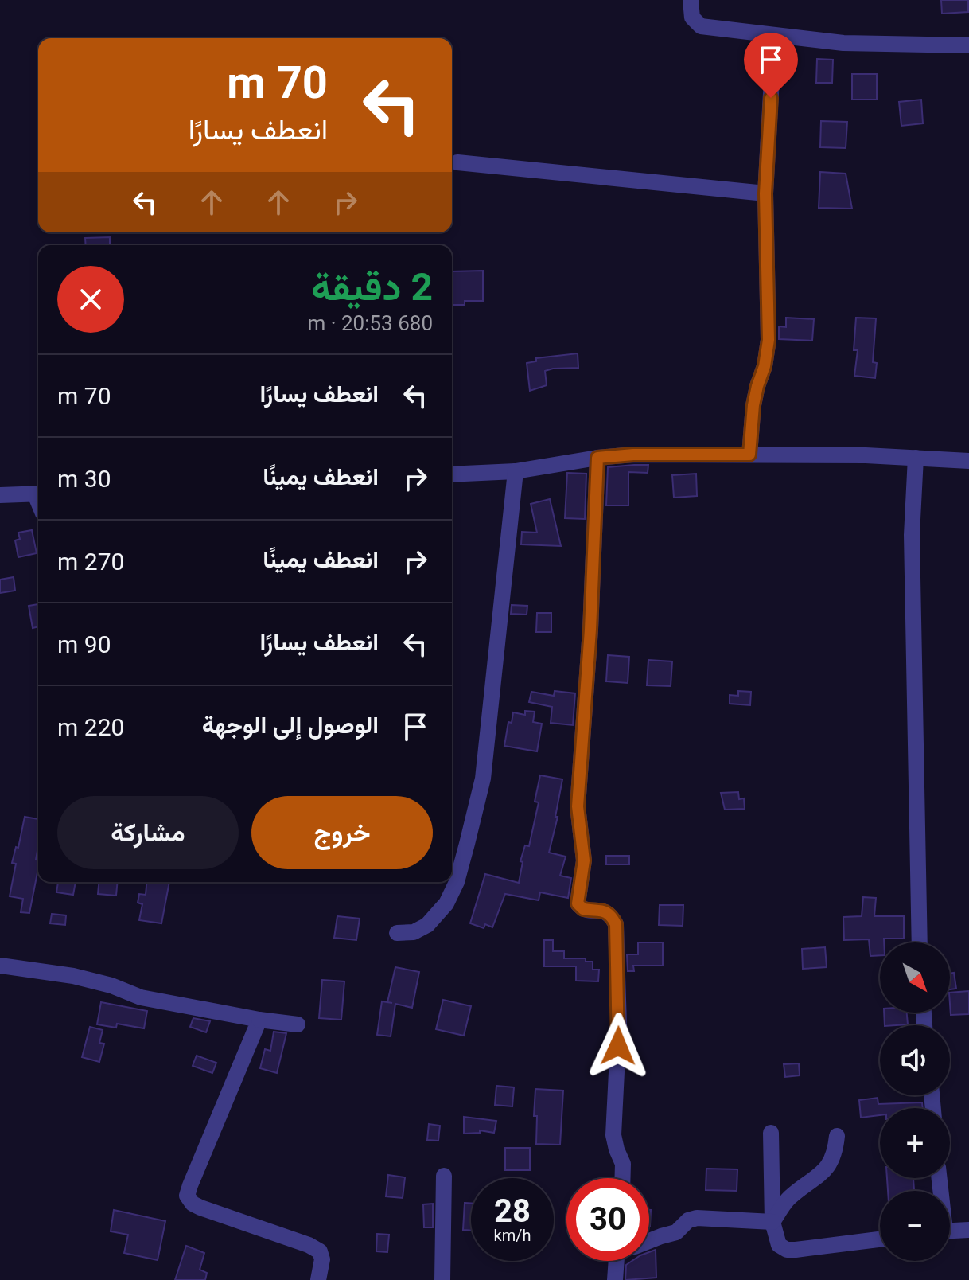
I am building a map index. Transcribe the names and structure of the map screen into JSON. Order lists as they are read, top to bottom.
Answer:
{
  "north": "bottom right",
  "page": {
    "turn": ["70 m", "انعطف يسارًا"],
    "heading": ["2 دقيقة", "680 m · 20:53"],
    "list": [
      {
        "name": "انعطف يسارًا",
        "value": "70 m"
      },
      {
        "name": "انعطف يمينًا",
        "value": "30 m"
      },
      {
        "name": "انعطف يمينًا",
        "value": "270 m"
      },
      {
        "name": "انعطف يسارًا",
        "value": "90 m"
      },
      {
        "name": "الوصول إلى الوجهة",
        "value": "220 m"
      }
    ],
    "buttons": ["خروج", "مشاركة"],
    "map_buttons": ["+", "−"],
    "speed": "28 km/h",
    "limit": "30"
  }
}
